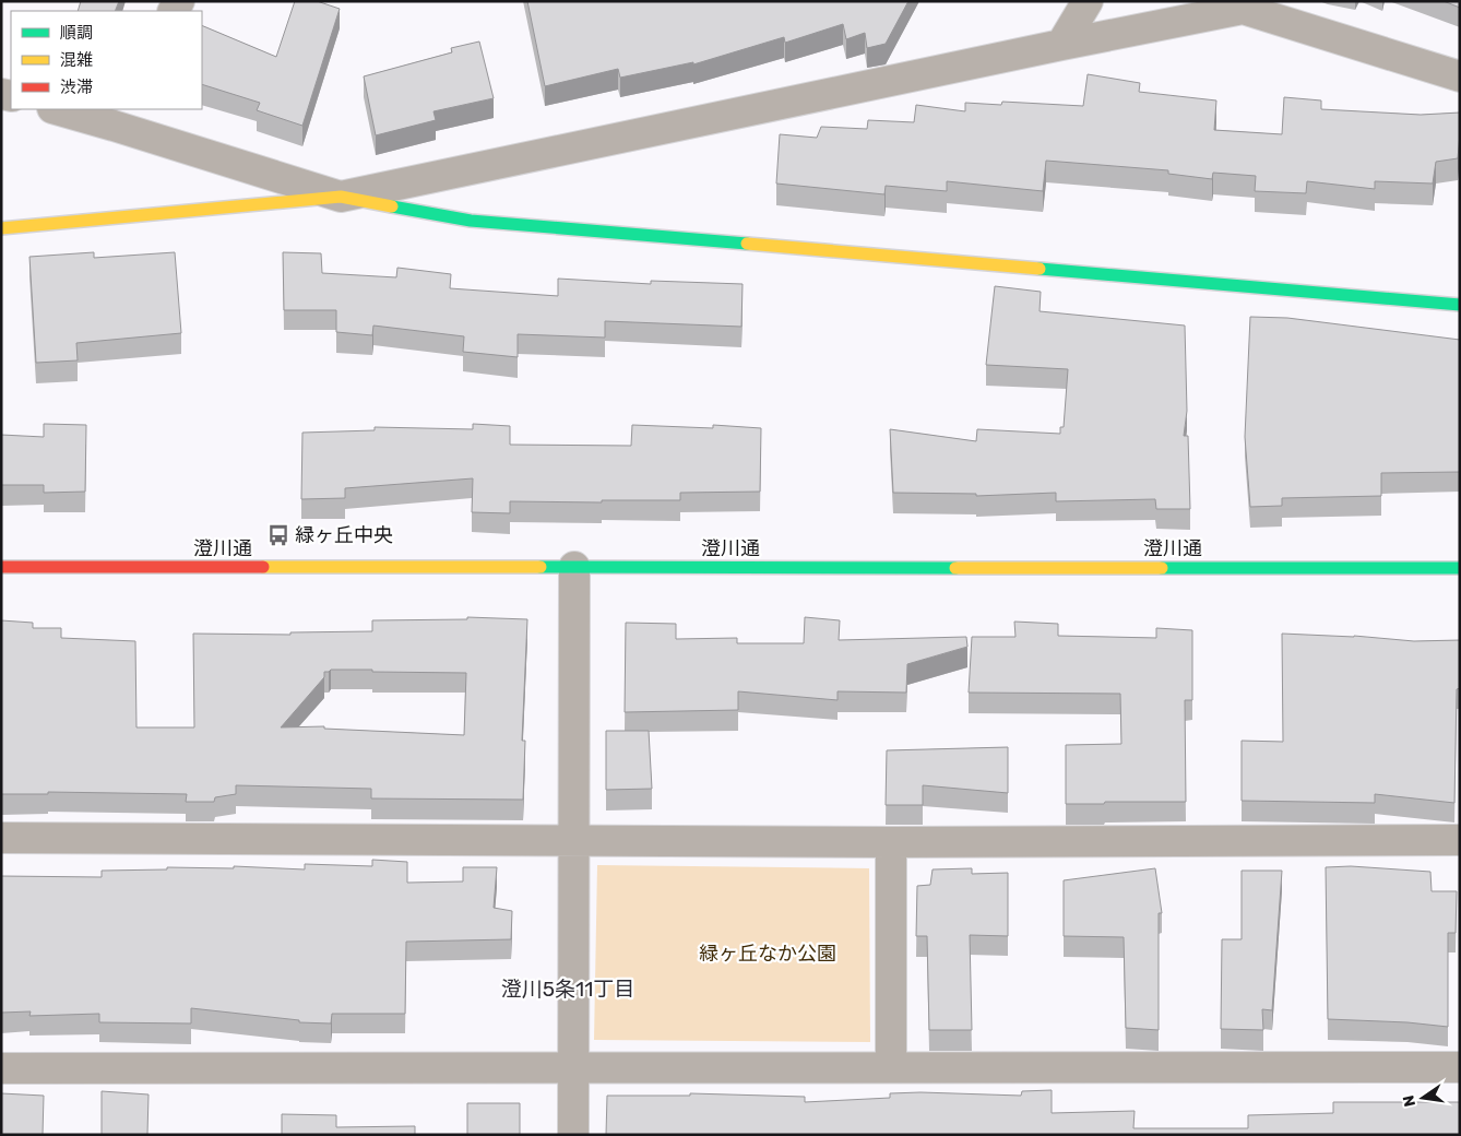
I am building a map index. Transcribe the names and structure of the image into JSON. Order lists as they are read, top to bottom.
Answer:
{
  "streets": {
    "street": ["澄川通"]
  },
  "districts": ["澄川5条11丁目"],
  "parks": ["緑ヶ丘なか公園"],
  "places": {
    "bus stop": ["緑ヶ丘中央"]
  },
  "legend": ["順調", "混雑", "渋滞"],
  "north": "left"
}
